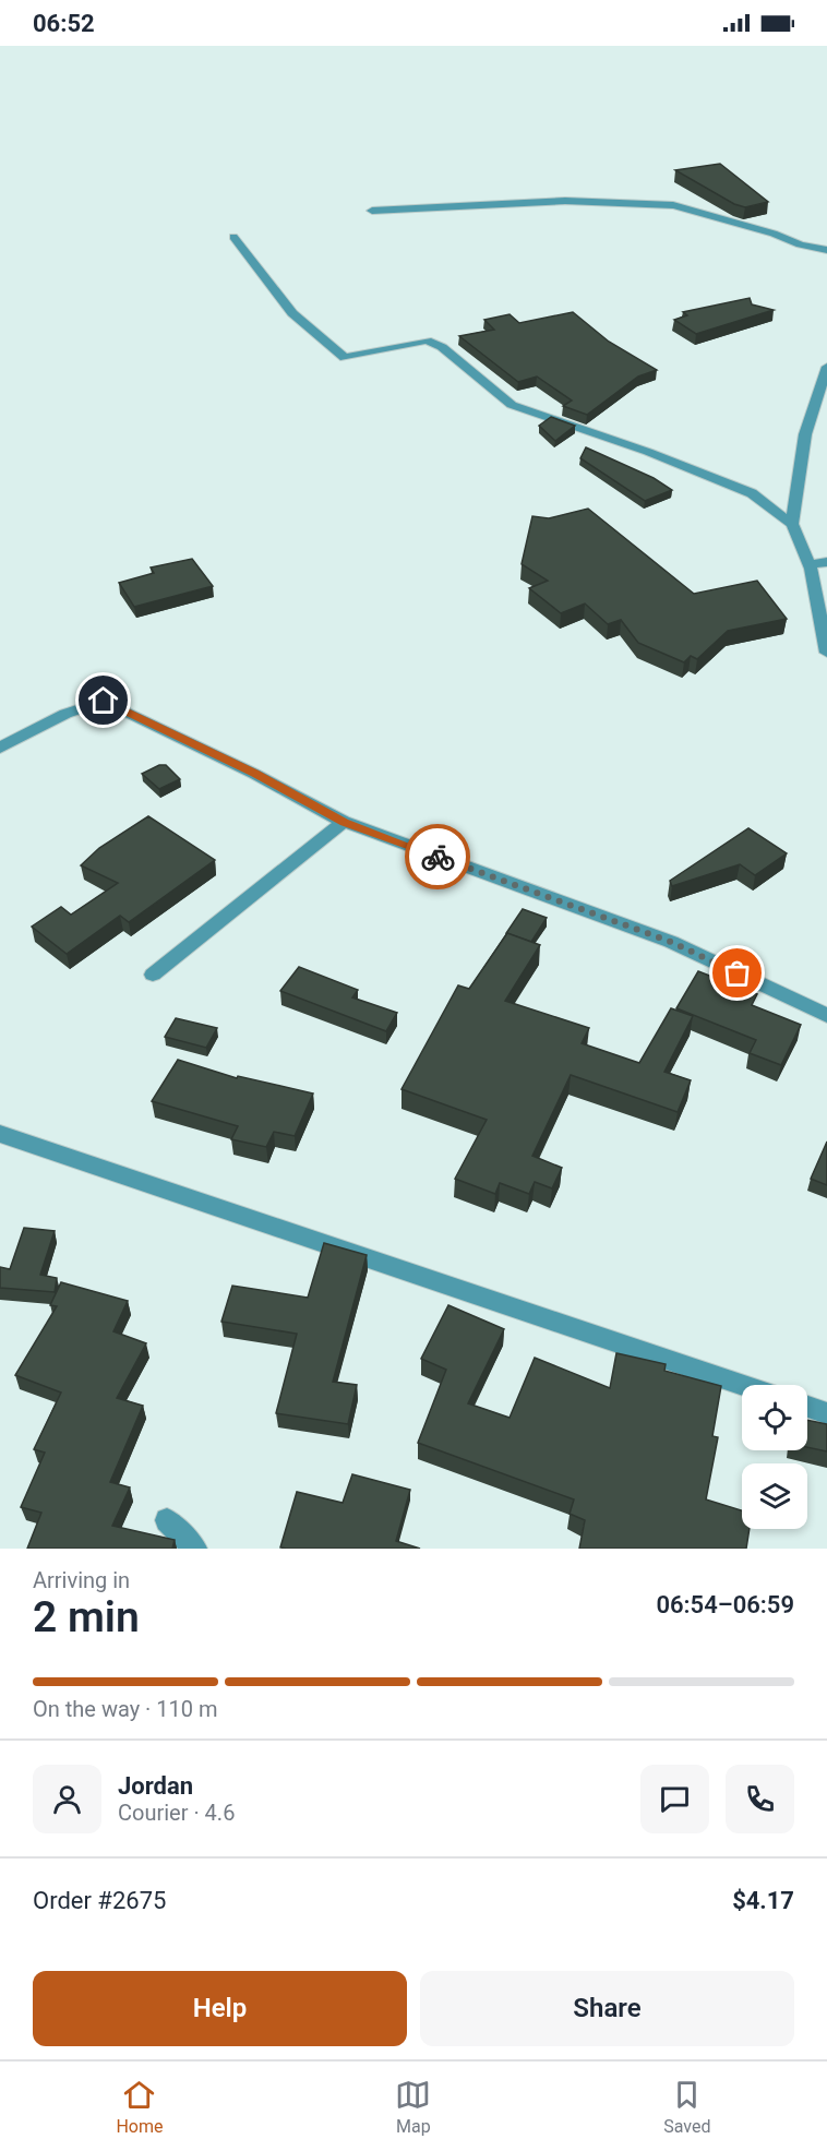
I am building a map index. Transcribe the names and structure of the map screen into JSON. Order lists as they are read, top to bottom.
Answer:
{
  "page": {
    "status": "06:52",
    "heading": ["2 min", "Arriving in", "06:54–06:59"],
    "panel": [
      "Jordan",
      "Courier · 4.6",
      "Order #2675",
      "$4.17"
    ],
    "bar": "On the way · 110 m",
    "buttons": ["Help", "Share"],
    "tabs": ["Home", "Map", "Saved"]
  }
}
